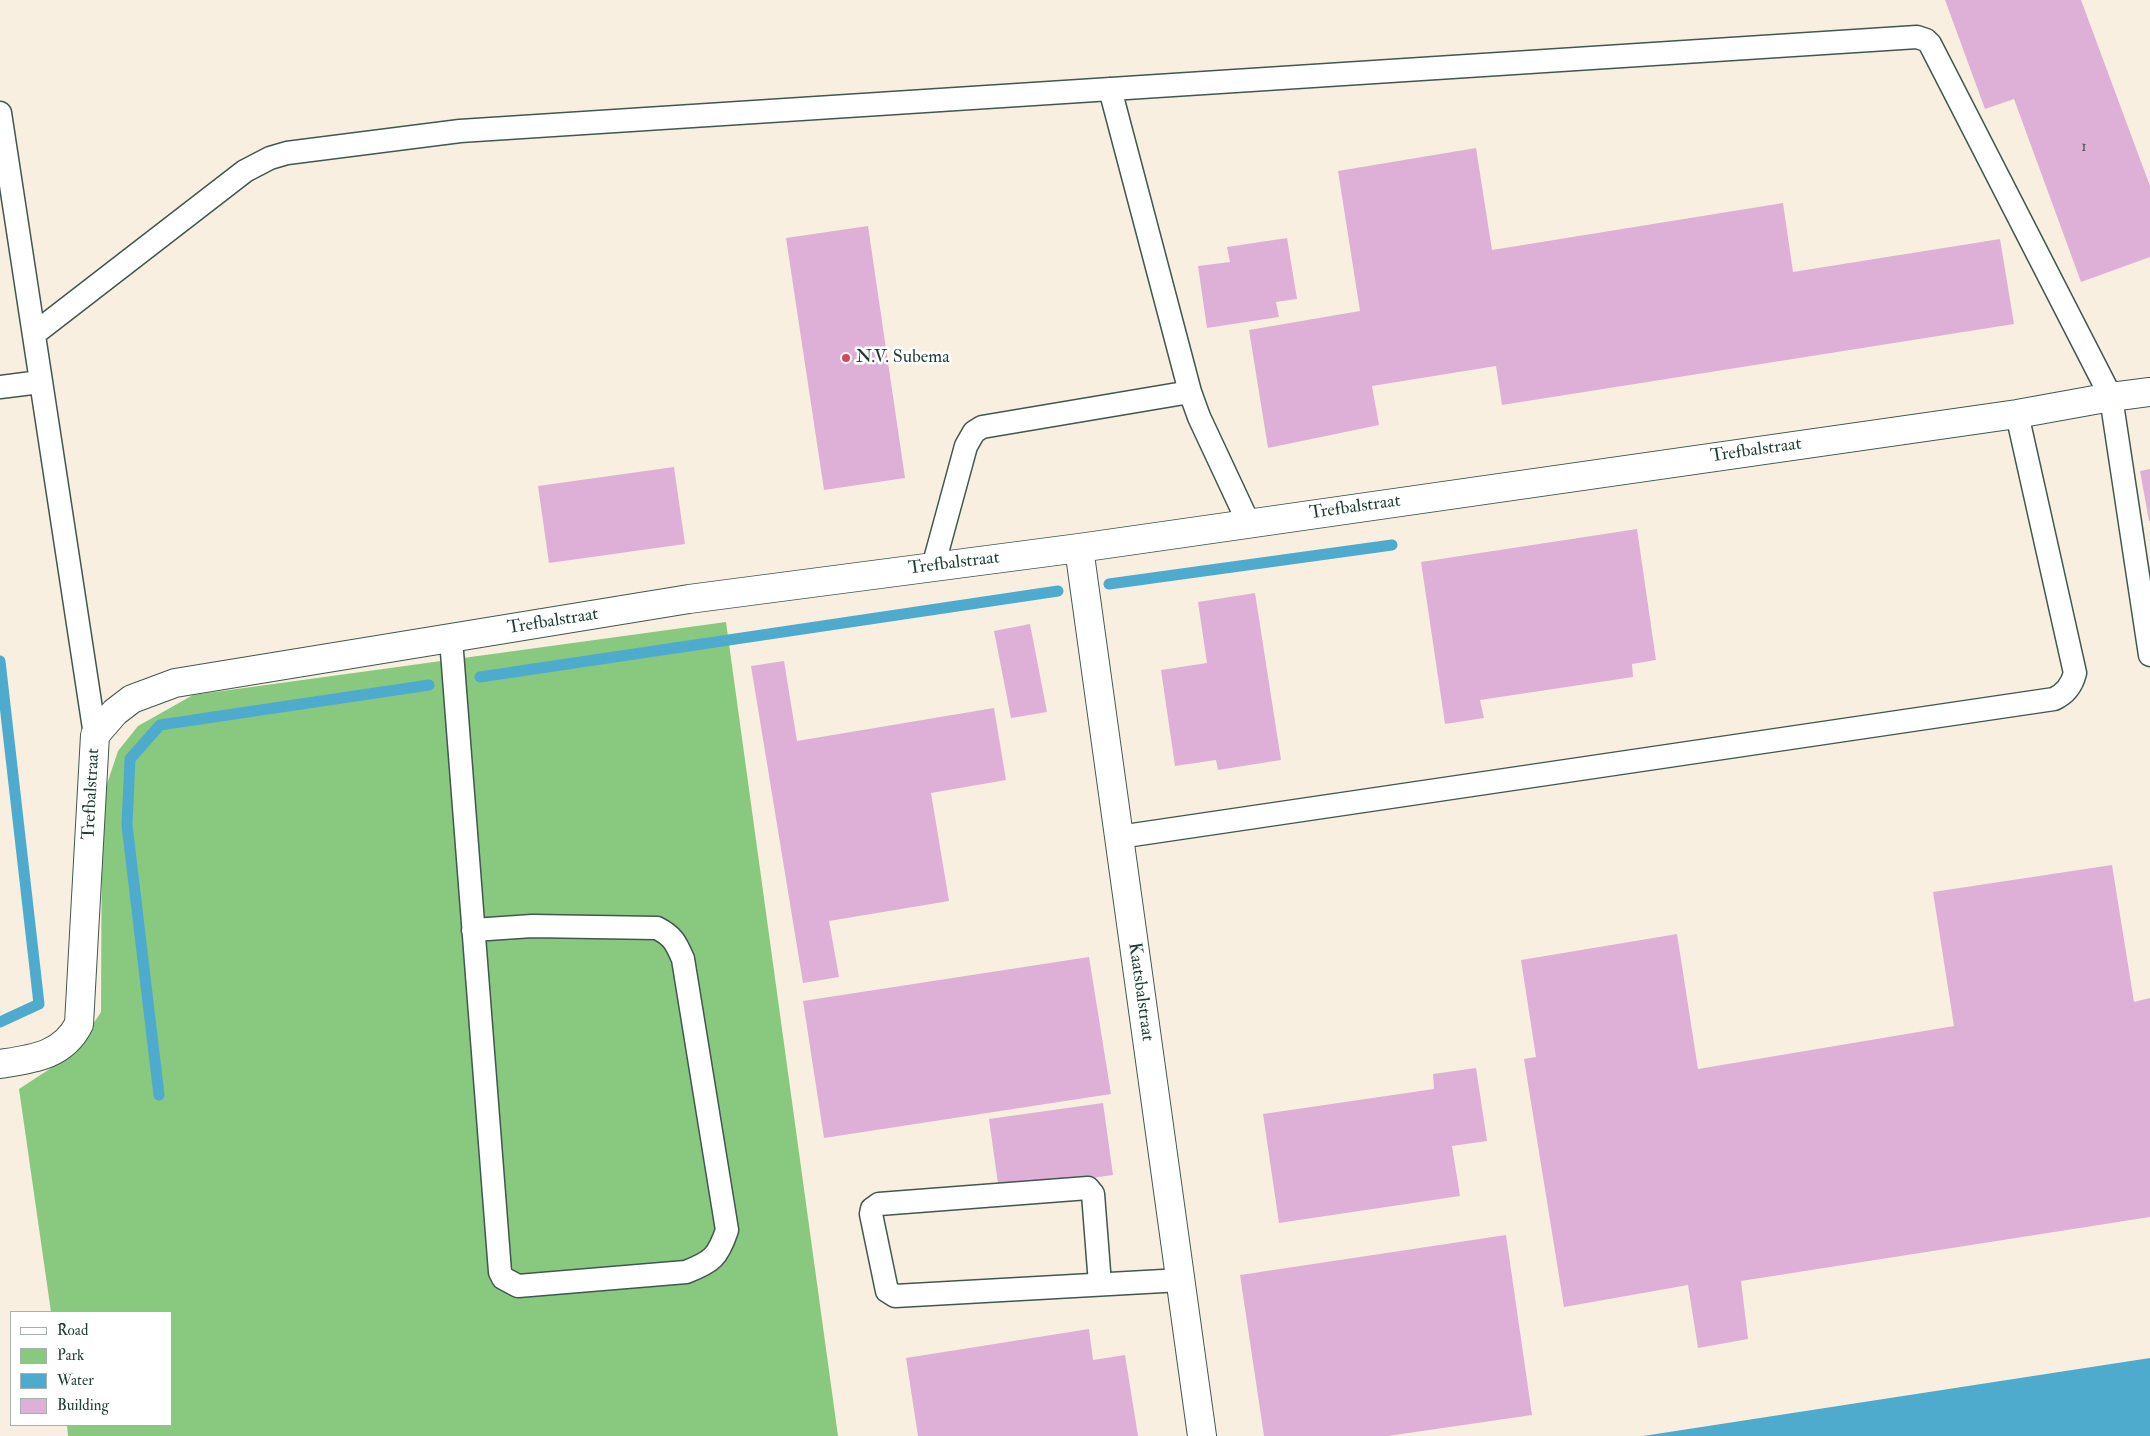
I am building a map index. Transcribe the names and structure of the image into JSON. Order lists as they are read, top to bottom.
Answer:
{
  "streets": {
    "street": ["Trefbalstraat", "Kaatsbalstraat"]
  },
  "crossings": [
    ["Trefbalstraat", "Kaatsbalstraat"]
  ],
  "places": ["N.V. Subema"],
  "house_numbers": ["1"],
  "legend": [
    "Road",
    "Park",
    "Water",
    "Building"
  ]
}
